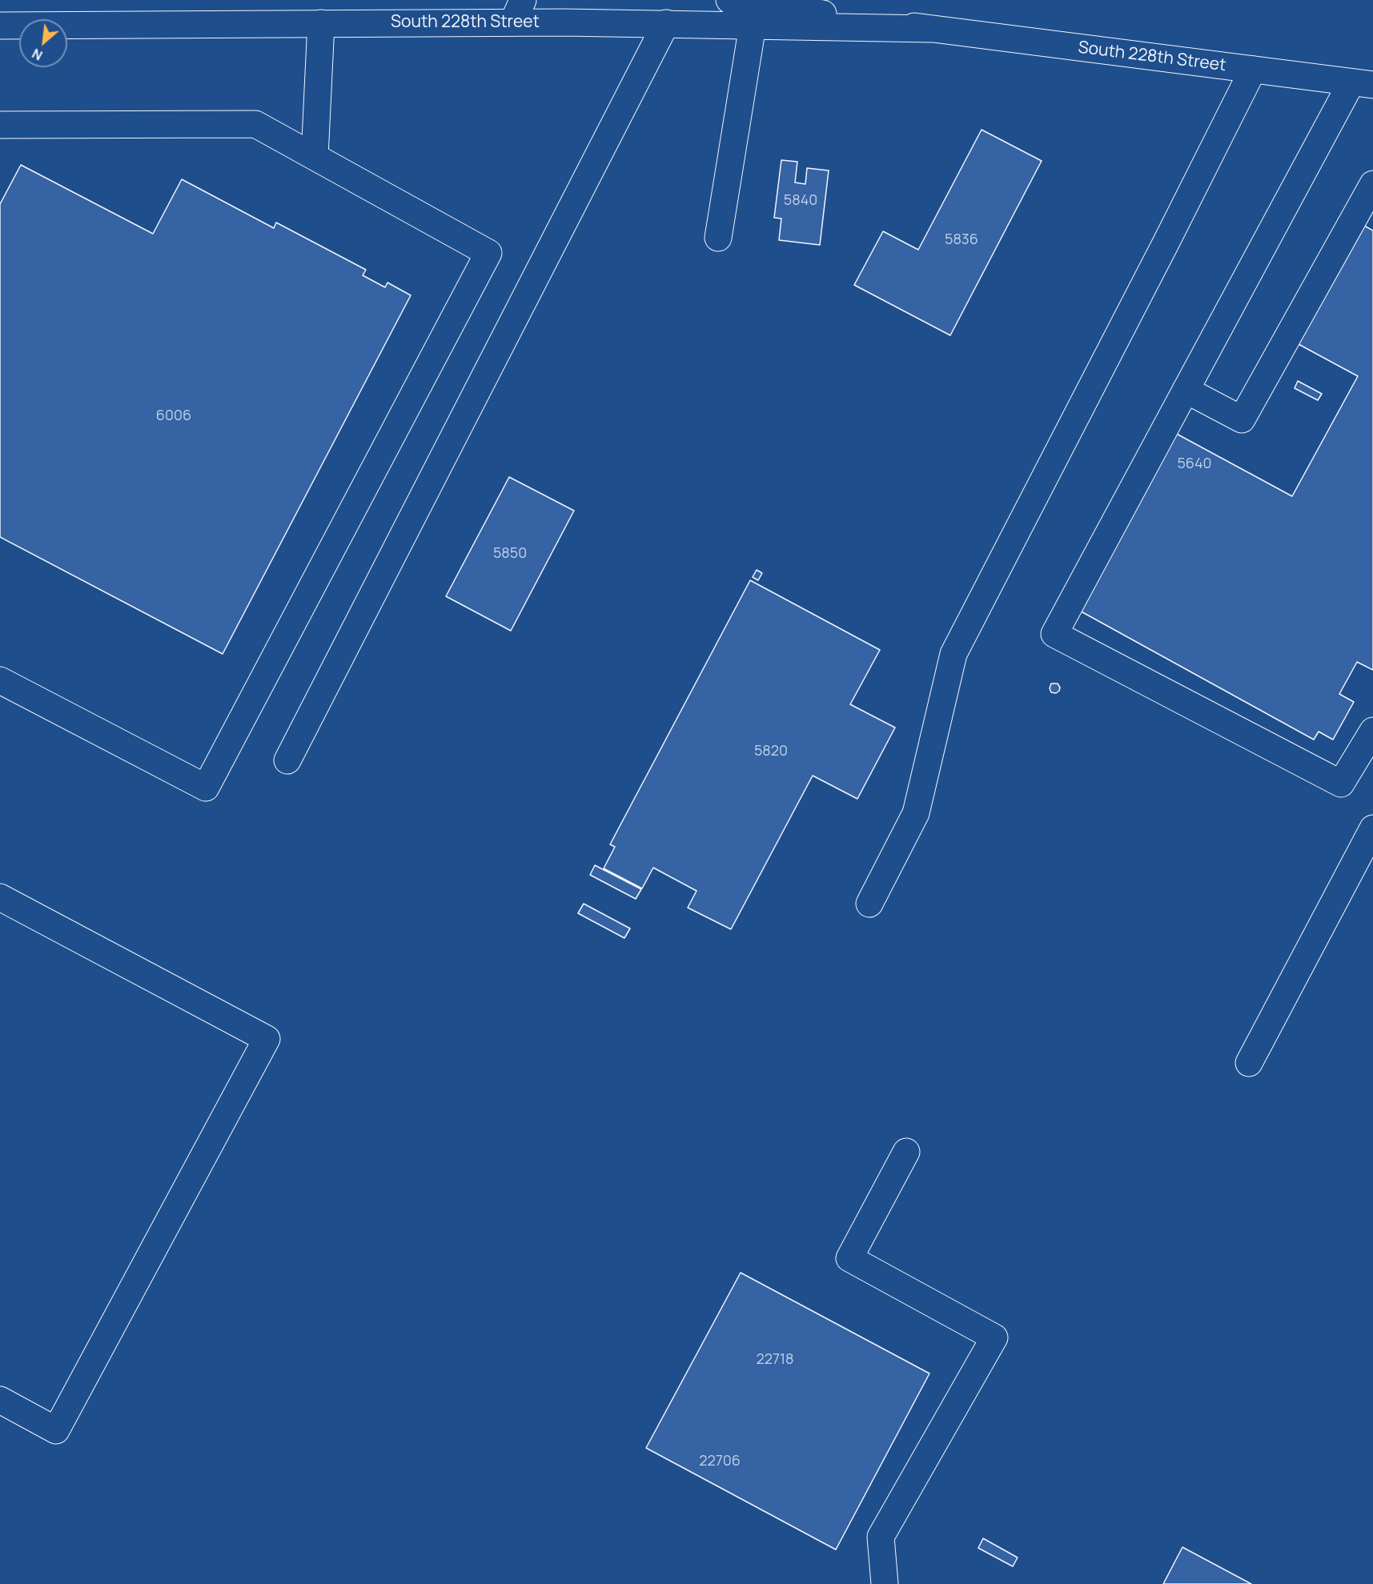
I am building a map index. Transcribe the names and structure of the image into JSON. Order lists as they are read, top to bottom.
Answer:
{
  "streets": {
    "main road": ["South 228th Street"]
  },
  "house_numbers": [
    "5840",
    "5836",
    "6006",
    "5640",
    "5850",
    "5820",
    "22718",
    "22706"
  ],
  "north": "bottom left"
}
